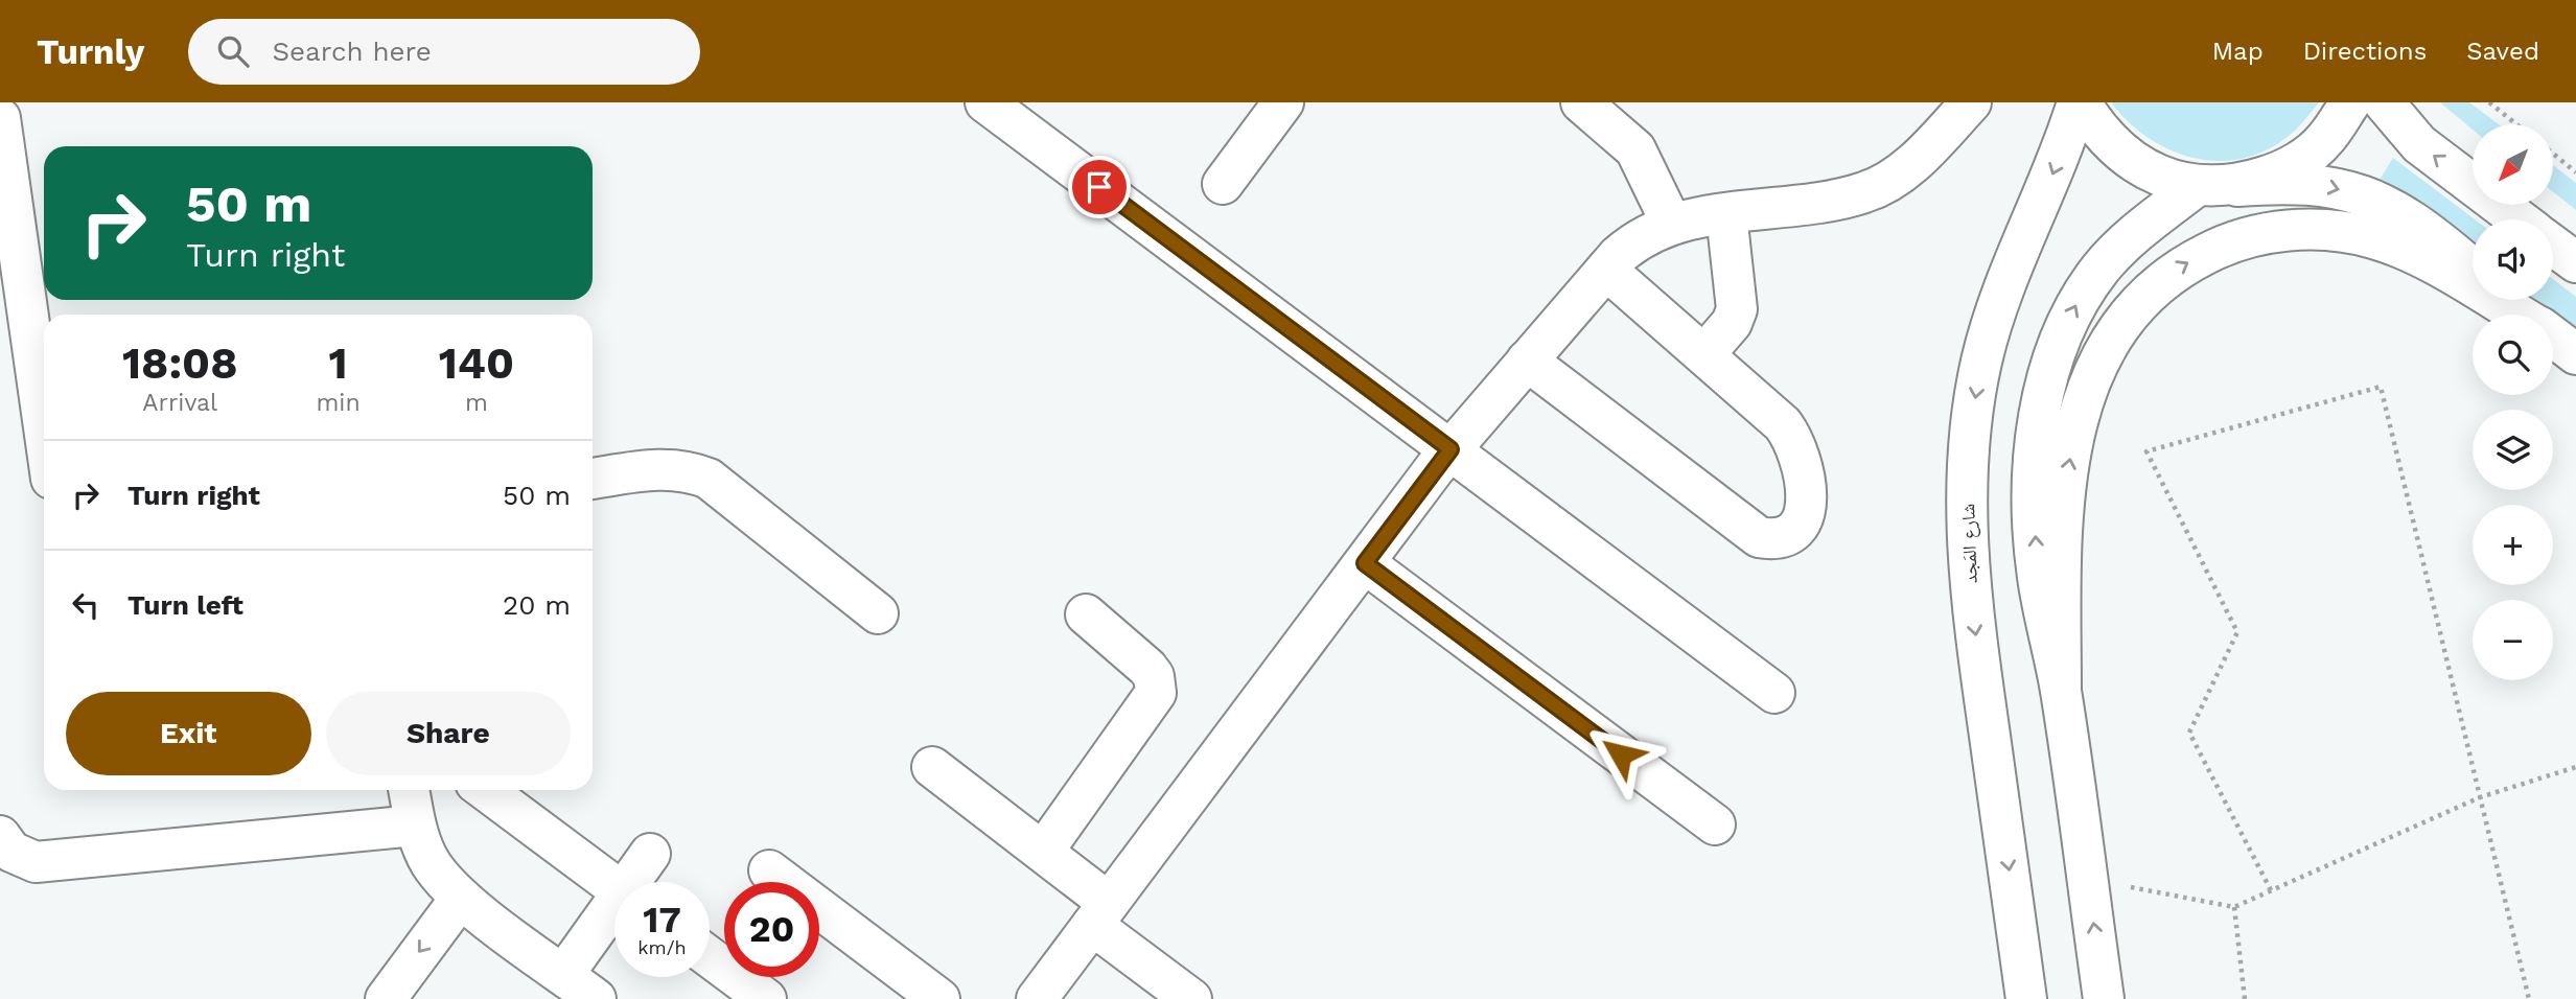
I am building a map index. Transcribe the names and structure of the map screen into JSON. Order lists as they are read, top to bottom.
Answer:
{
  "streets": {
    "main road": ["شارع المَجد"]
  },
  "north": "bottom left",
  "page": {
    "header": "Turnly",
    "search": "Search here",
    "nav": ["Map", "Directions", "Saved"],
    "map_buttons": ["+", "−"],
    "turn": ["50 m", "Turn right"],
    "eta": [
      "18:08",
      "Arrival",
      "1",
      "min",
      "140",
      "m"
    ],
    "list": [
      {
        "name": "Turn right",
        "value": "50 m"
      },
      {
        "name": "Turn left",
        "value": "20 m"
      }
    ],
    "buttons": ["Exit", "Share"],
    "speed": "17 km/h",
    "limit": "20"
  }
}
